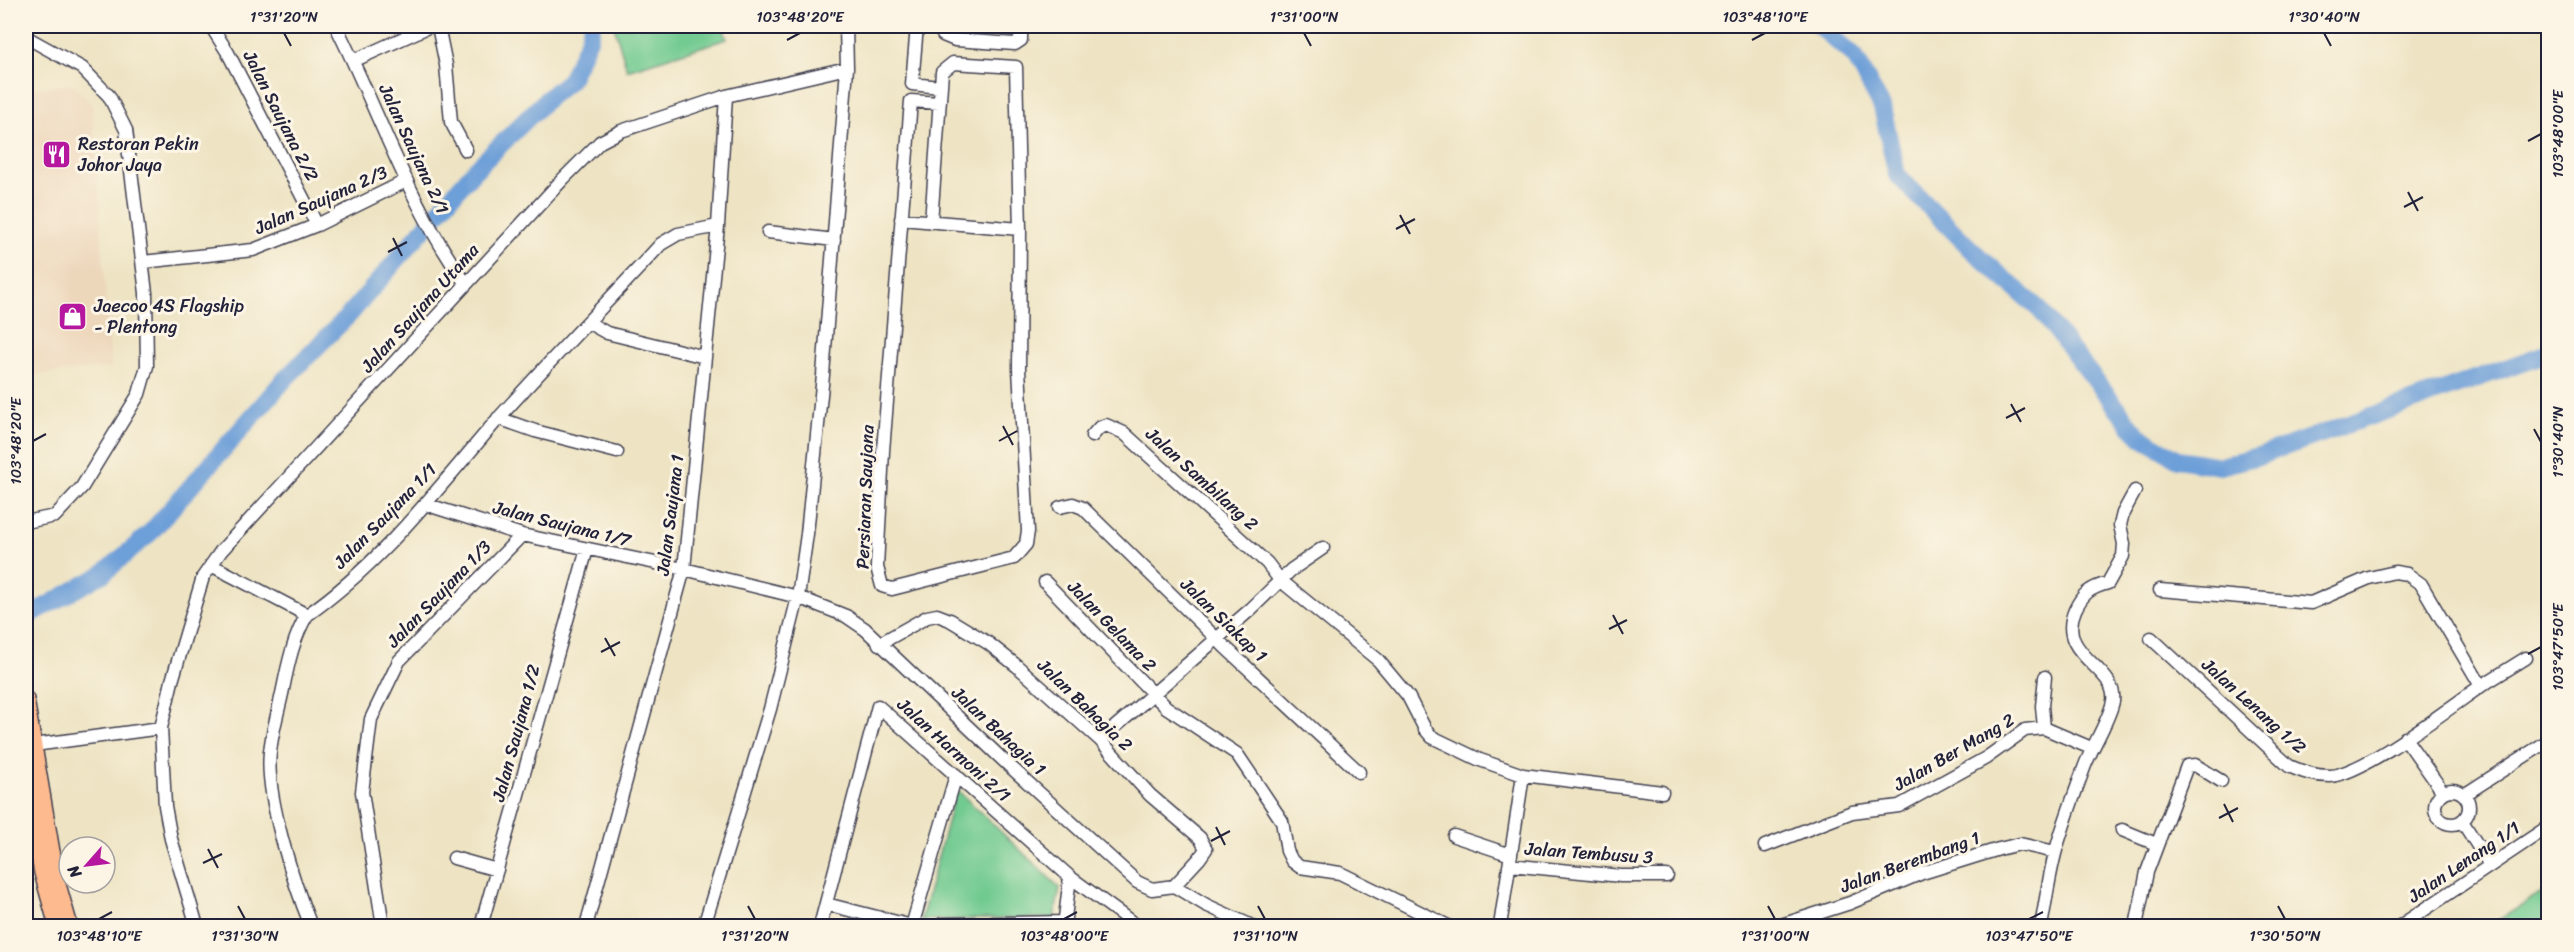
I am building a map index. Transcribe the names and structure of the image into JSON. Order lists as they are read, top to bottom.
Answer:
{
  "streets": {
    "street": [
      "Jalan Saujana 2/2",
      "Jalan Saujana 2/1",
      "Jalan Saujana 2/3",
      "Jalan Saujana Utama",
      "Jalan Sambilang 2",
      "Persiaran Saujana",
      "Jalan Saujana 1",
      "Jalan Saujana 1/1",
      "Jalan Saujana 1/7",
      "Jalan Saujana 1/3",
      "Jalan Siakap 1",
      "Jalan Gelama 2",
      "Jalan Bahagia 2",
      "Jalan Lenang 1/2",
      "Jalan Bahagia 1",
      "Jalan Saujana 1/2",
      "Jalan Harmoni 2/1",
      "Jalan Ber Mang 2",
      "Jalan Tembusu 3",
      "Jalan Berembang 1",
      "Jalan Lenang 1/1"
    ]
  },
  "crossings": [
    ["Jalan Saujana 2/2", "Jalan Saujana 2/3"],
    ["Jalan Saujana 2/1", "Jalan Saujana 2/3"],
    ["Jalan Saujana 2/1", "Jalan Saujana Utama"],
    ["Jalan Saujana Utama", "Jalan Saujana 1"],
    ["Jalan Saujana 1", "Jalan Saujana 1/1"],
    ["Jalan Saujana 1", "Jalan Saujana 1/7"],
    ["Jalan Saujana 1/1", "Jalan Saujana 1/7"],
    ["Jalan Saujana 1/7", "Jalan Saujana 1/3"],
    ["Jalan Saujana 1/7", "Jalan Bahagia 1"],
    ["Jalan Saujana 1/7", "Jalan Saujana 1/2"],
    ["Jalan Bahagia 2", "Jalan Bahagia 1"]
  ],
  "places": {
    "restaurant": ["Restoran Pekin Johor Jaya"],
    "shop": ["Jaecoo 4S Flagship - Plentong"]
  },
  "north": "bottom left",
  "coordinates": [
    "1°31'20\"N",
    "103°48'20\"E",
    "1°31'00\"N",
    "103°48'10\"E",
    "1°30'40\"N",
    "103°48'00\"E",
    "103°47'50\"E",
    "1°31'30\"N",
    "1°31'10\"N",
    "1°30'50\"N"
  ]
}
